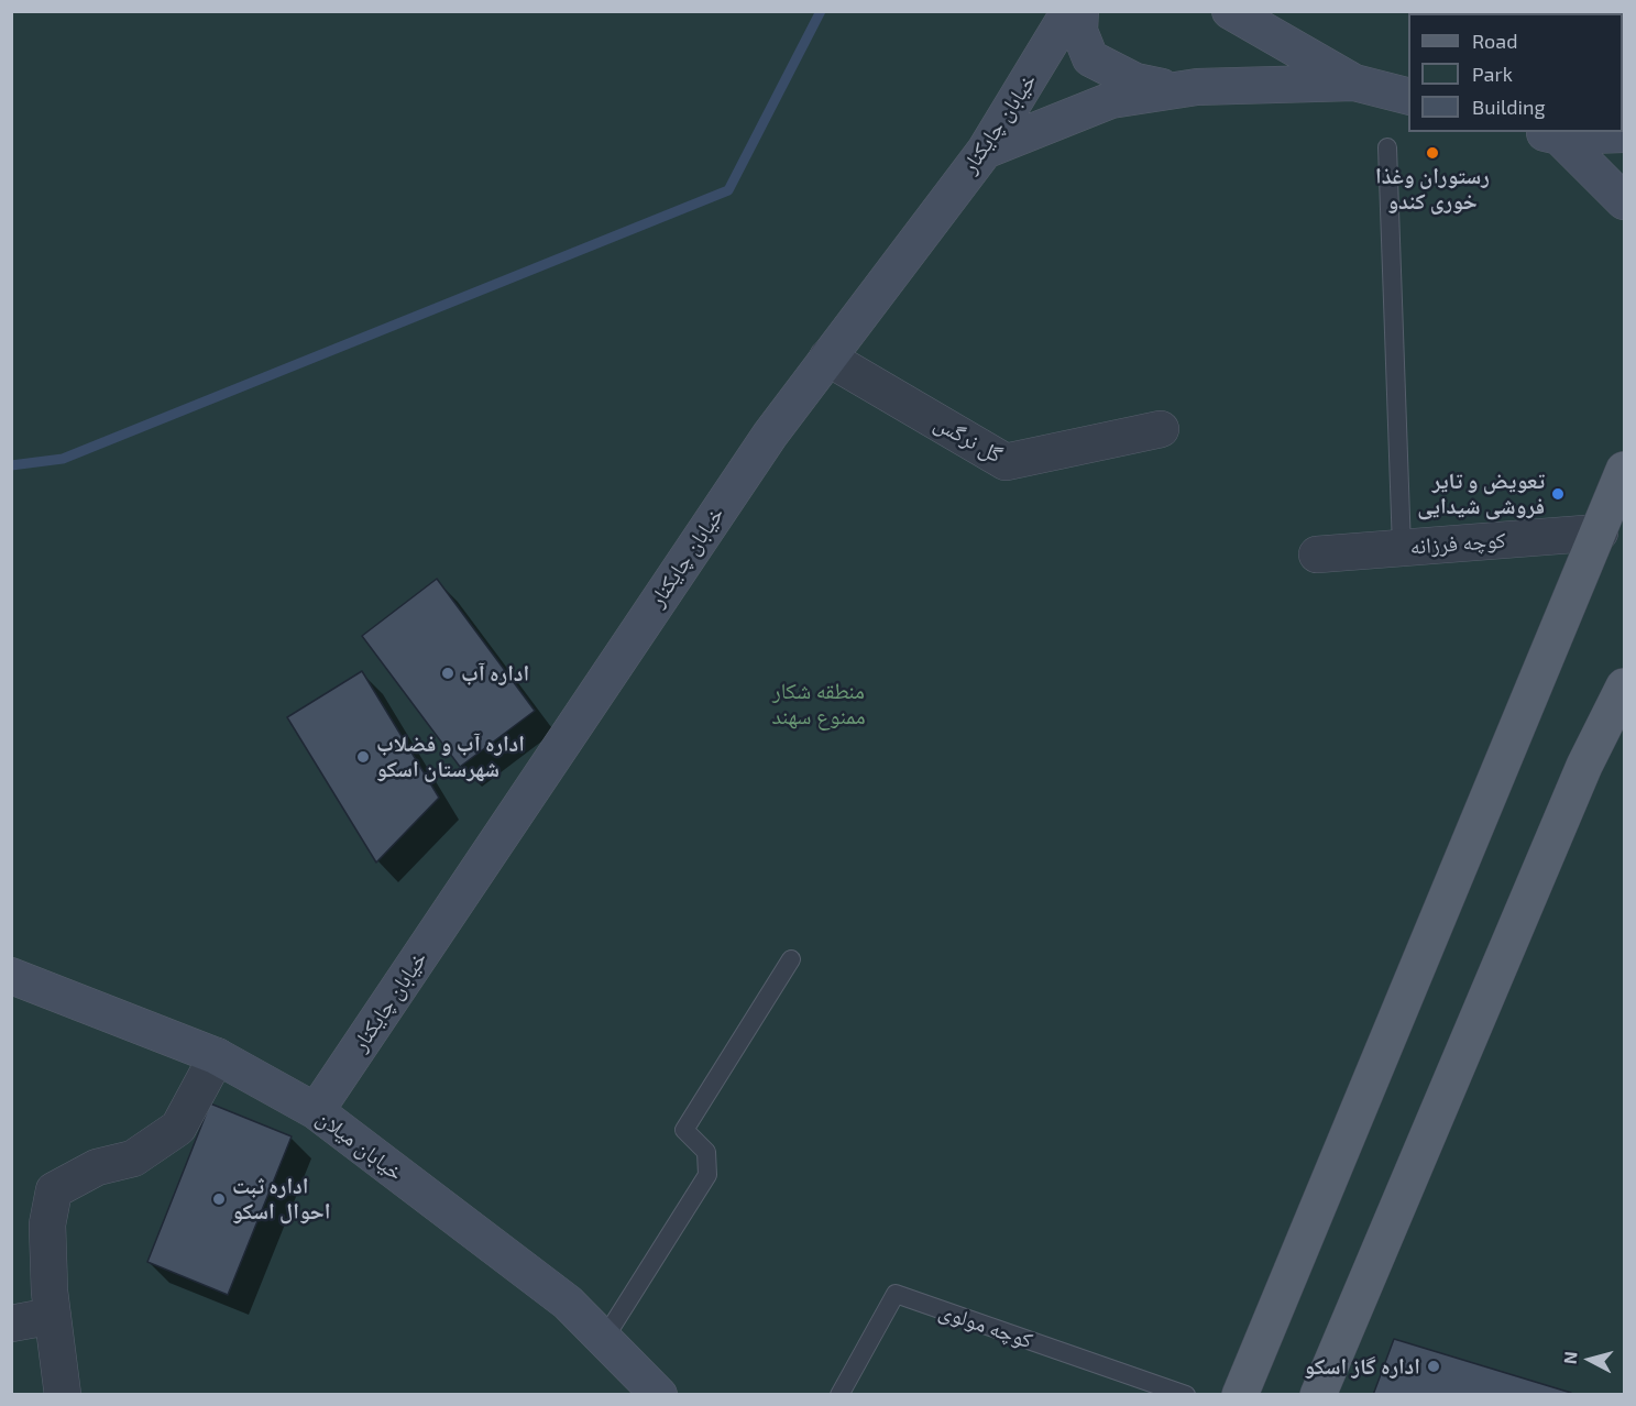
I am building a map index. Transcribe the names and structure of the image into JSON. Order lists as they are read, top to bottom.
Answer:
{
  "streets": {
    "main road": ["خیابان چایکنار", "خیابان میلان"],
    "street": ["گل نرگس", "کوچه فرزانه"],
    "lane": ["کوچه مولوی"]
  },
  "crossings": [
    ["خیابان چایکنار", "گل نرگس"],
    ["خیابان چایکنار", "خیابان میلان"]
  ],
  "parks": ["منطقه شکار ممنوع سهند"],
  "places": [
    "رستوران وغذا خوری کندو",
    "تعویض و تایر فروشی شیدایی",
    "اداره آب",
    "اداره آب و فضلاب شهرستان اسکو",
    "اداره ثبت احوال اسکو",
    "اداره گاز اسکو"
  ],
  "legend": ["Road", "Park", "Building"],
  "north": "left"
}
